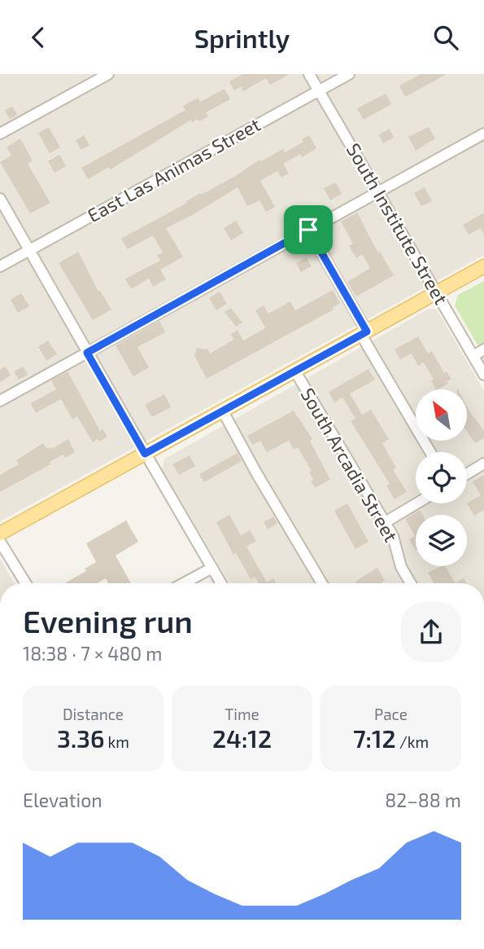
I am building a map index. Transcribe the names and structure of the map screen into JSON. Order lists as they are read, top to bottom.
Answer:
{
  "streets": {
    "street": ["East Las Animas Street", "South Institute Street", "South Arcadia Street"]
  },
  "crossings": [
    ["East Las Animas Street", "South Institute Street"]
  ],
  "north": "top left",
  "page": {
    "header": "Sprintly",
    "heading": ["Evening run", "18:38 · 7 × 480 m"],
    "stats": [
      ["Distance", "3.36 km"],
      ["Time", "24:12"],
      ["Pace", "7:12 /km"]
    ],
    "chart": ["Elevation", "82–88 m"]
  }
}
